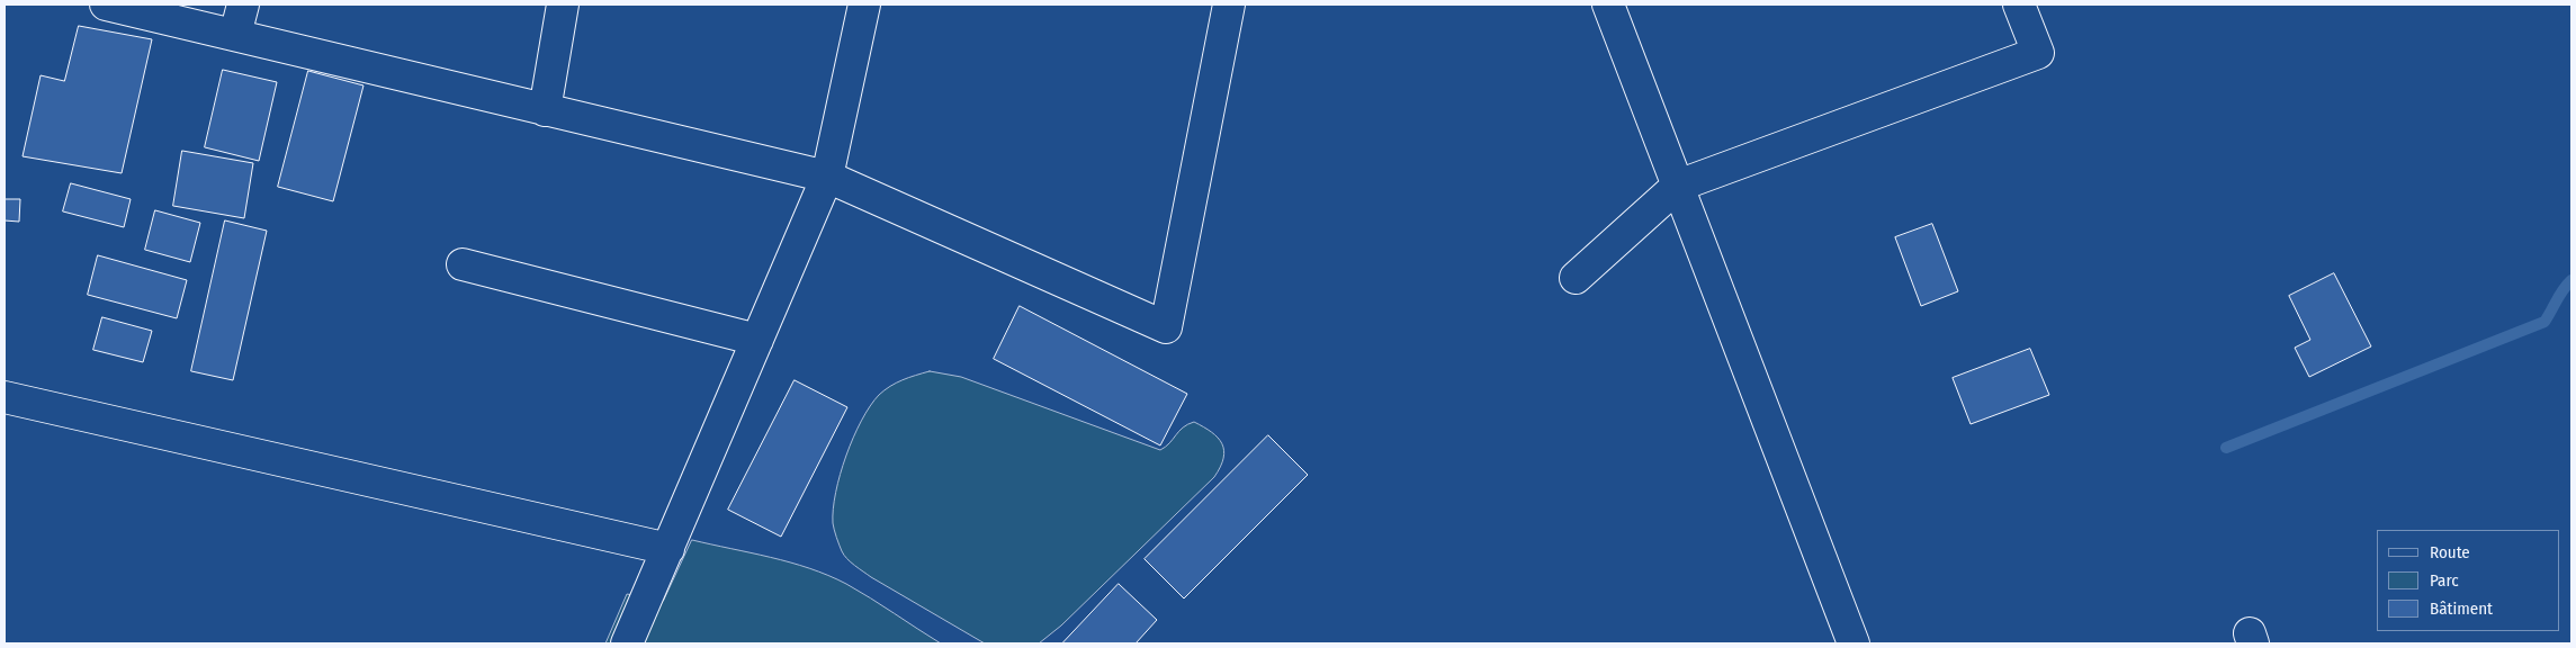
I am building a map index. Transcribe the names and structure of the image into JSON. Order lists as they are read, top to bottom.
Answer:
{
  "legend": ["Route", "Parc", "Bâtiment"]
}
